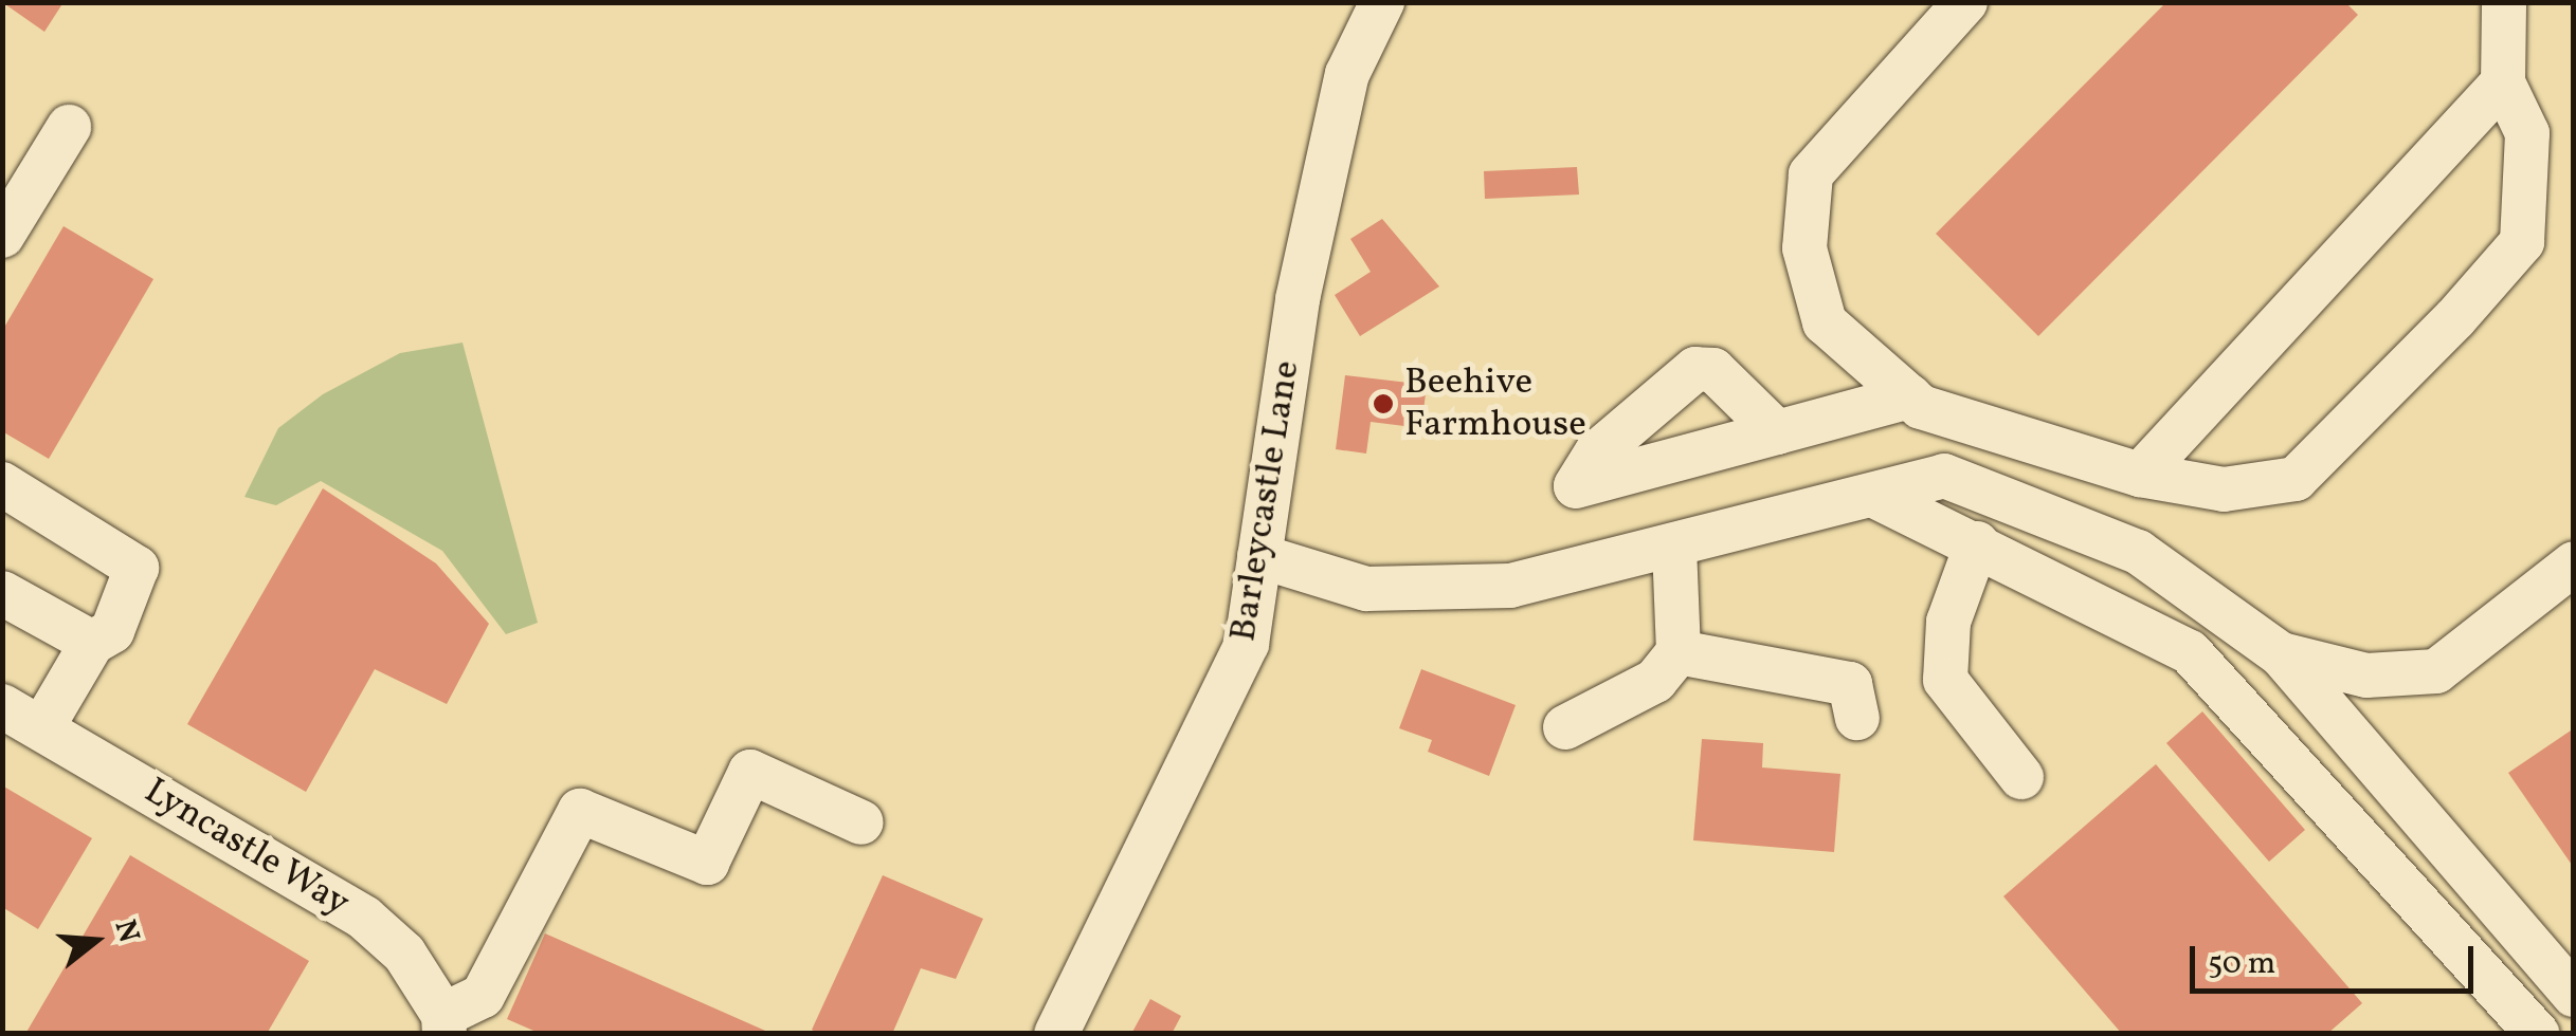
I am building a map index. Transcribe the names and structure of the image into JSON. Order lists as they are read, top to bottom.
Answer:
{
  "streets": {
    "street": ["Barleycastle Lane", "Lyncastle Way"]
  },
  "places": ["Beehive Farmhouse"],
  "scale_bar": "50 m",
  "north": "right"
}
